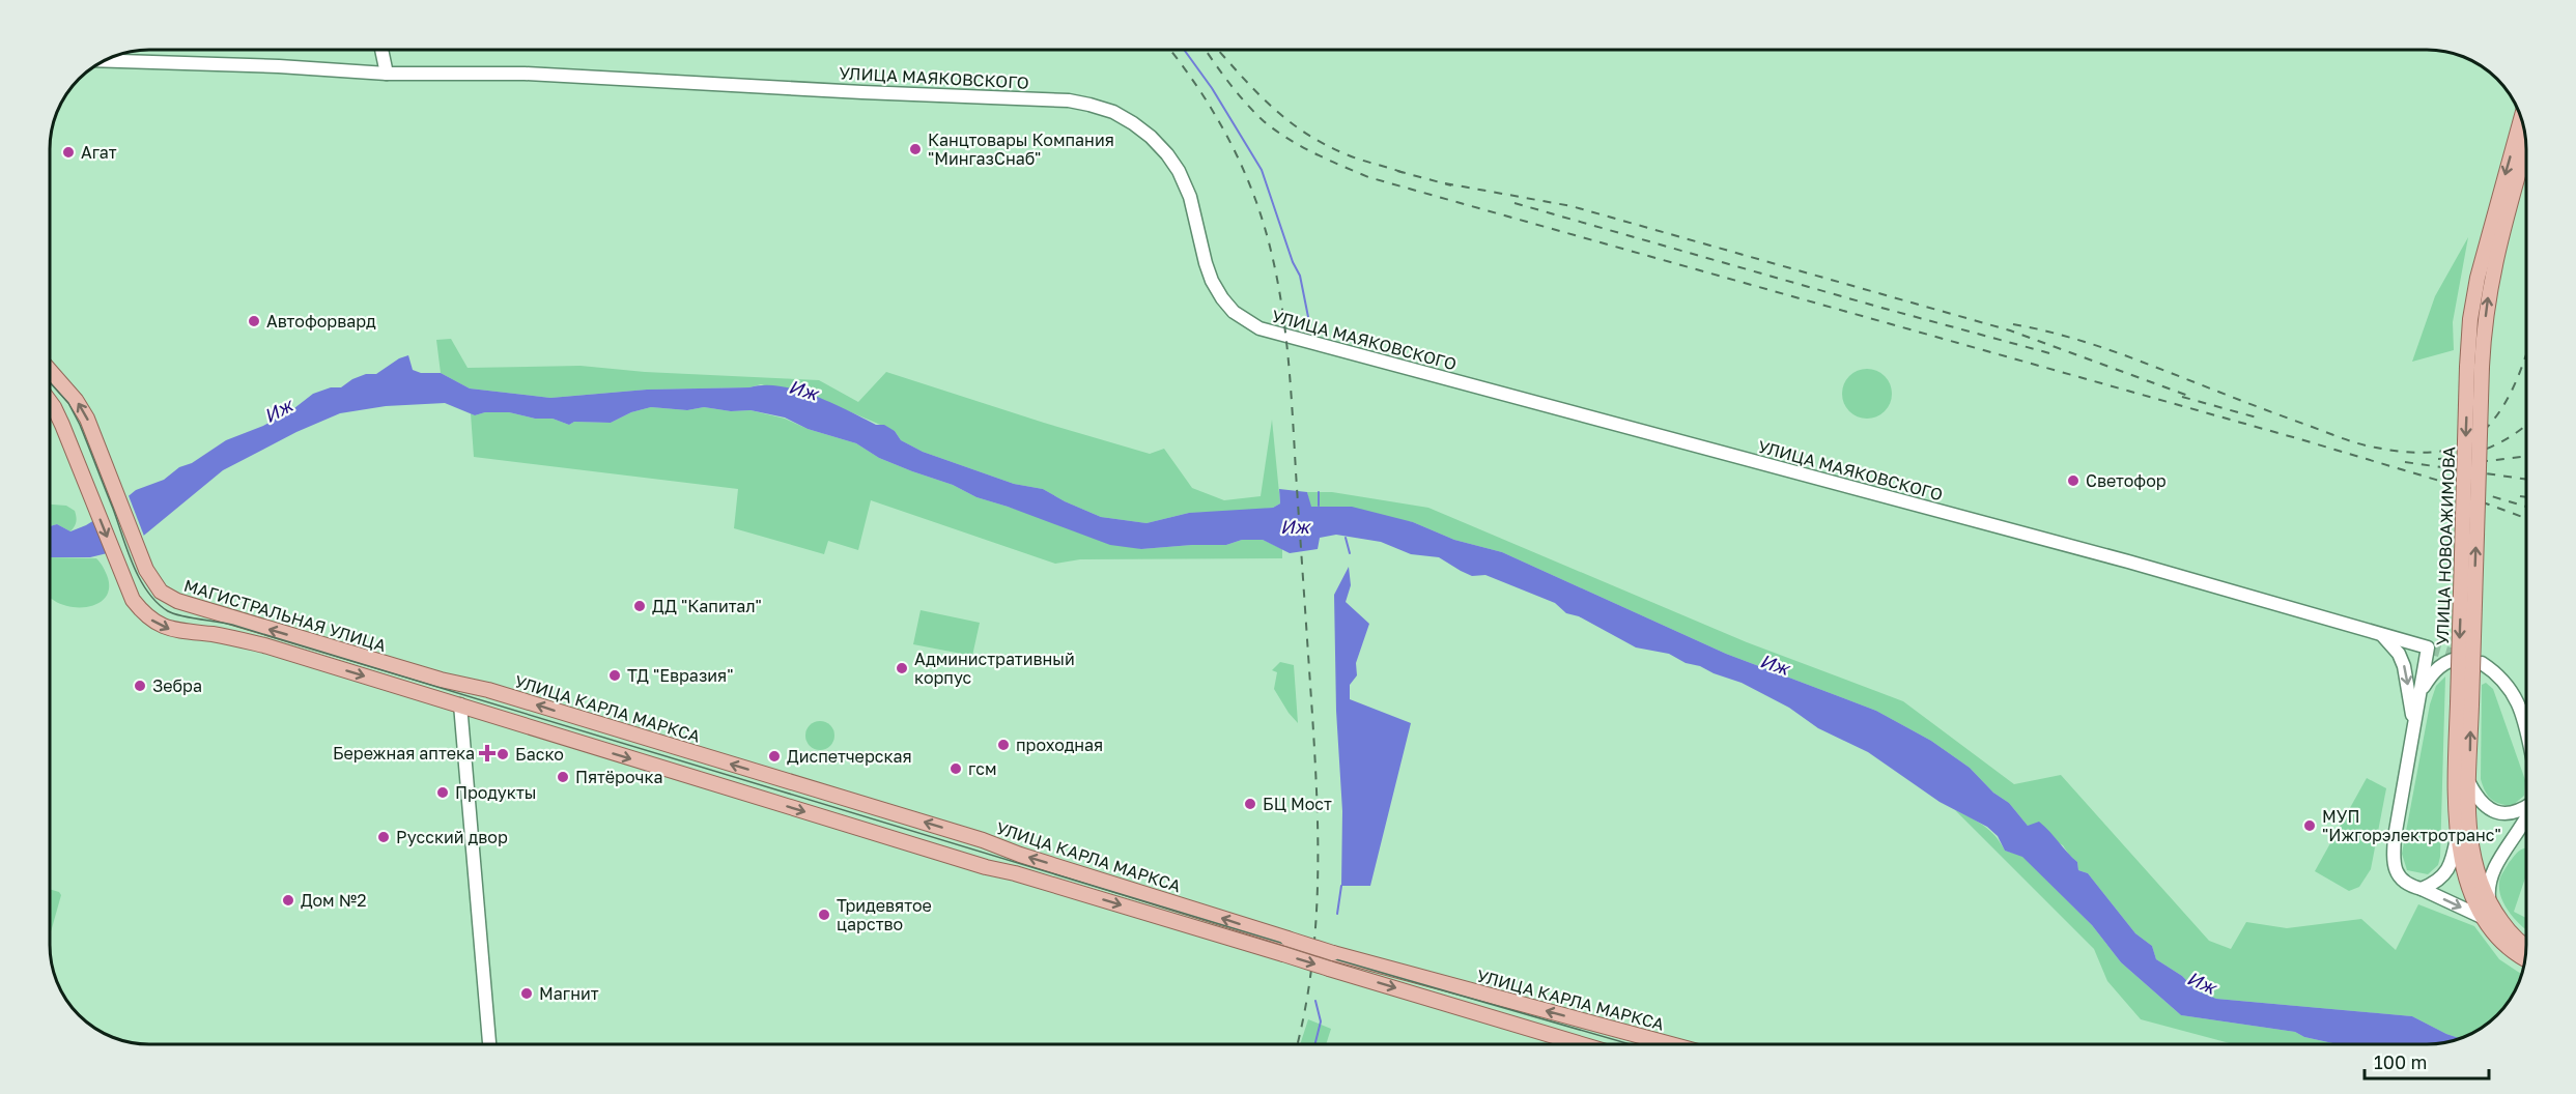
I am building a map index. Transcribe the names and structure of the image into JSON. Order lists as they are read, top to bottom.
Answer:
{
  "streets": {
    "main road": [
      "УЛИЦА МАЯКОВСКОГО",
      "УЛИЦА НОВОАЖИМОВА",
      "МАГИСТРАЛЬНАЯ УЛИЦА",
      "УЛИЦА КАРЛА МАРКСА"
    ]
  },
  "crossings": [
    ["МАГИСТРАЛЬНАЯ УЛИЦА", "УЛИЦА КАРЛА МАРКСА"]
  ],
  "water": ["Иж"],
  "places": {
    "other": [
      "Канцтовары Компания \"МингазСнаб\"",
      "Агат",
      "Автофорвард",
      "Светофор",
      "ДД \"Капитал\"",
      "Административный корпус",
      "ТД \"Евразия\"",
      "Зебра",
      "проходная",
      "Баско",
      "Диспетчерская",
      "гсм",
      "Пятёрочка",
      "Продукты",
      "БЦ Мост",
      "МУП \"Ижгорэлектротранс\"",
      "Русский двор",
      "Дом №2",
      "Тридевятое царство",
      "Магнит"
    ],
    "health": ["Бережная аптека"]
  },
  "scale_bar": "100 m"
}
